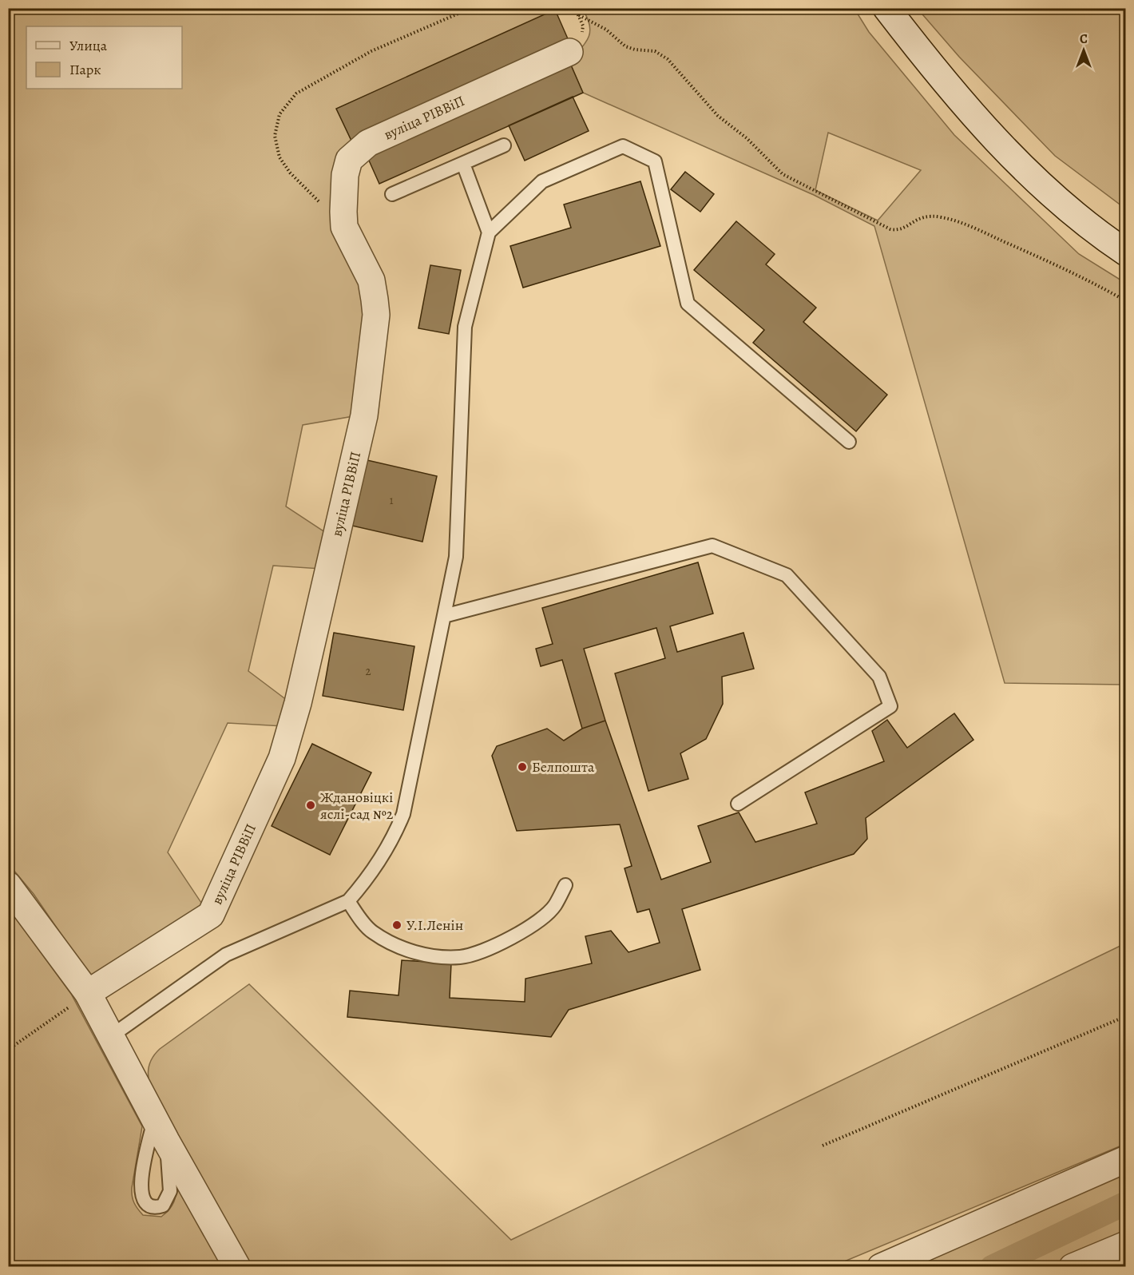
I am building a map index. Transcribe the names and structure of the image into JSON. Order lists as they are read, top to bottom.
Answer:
{
  "streets": {
    "street": ["вуліца РІВВіП"]
  },
  "places": ["Белпошта", "Ждановіцкі яслі-сад №2", "У.І.Ленін"],
  "house_numbers": ["1", "2"],
  "legend": ["Улица", "Парк"],
  "north": "top"
}
